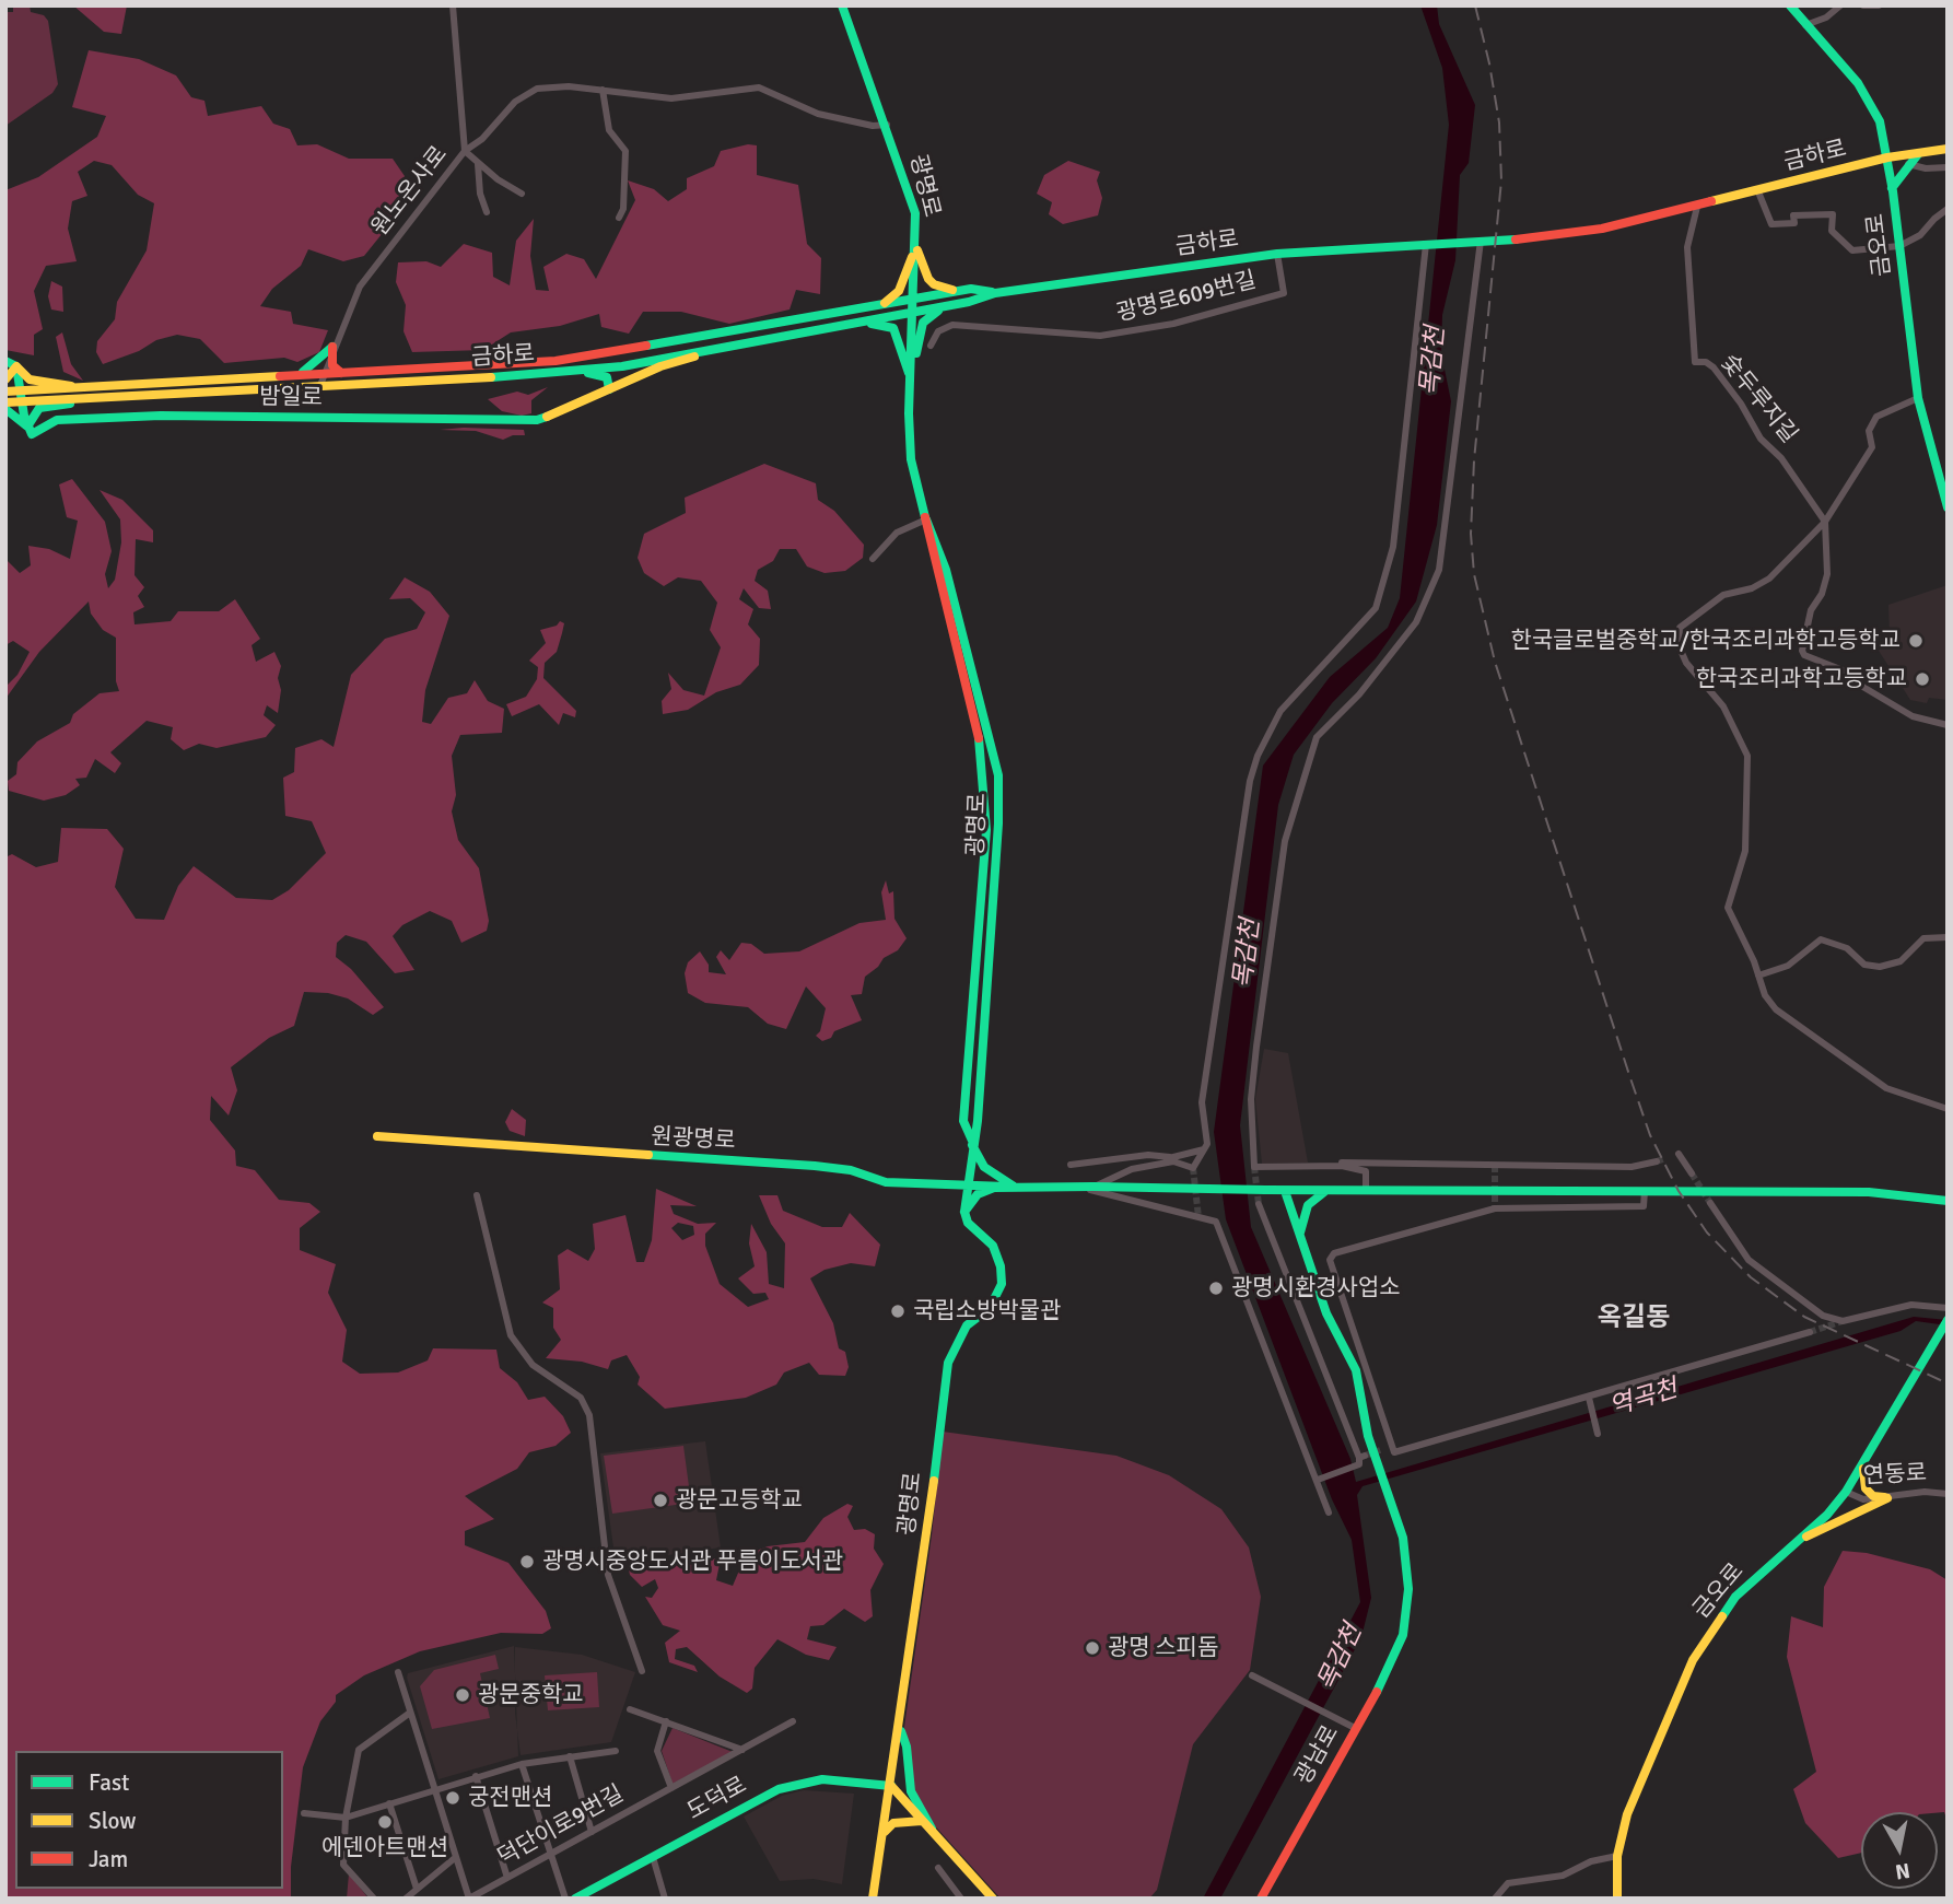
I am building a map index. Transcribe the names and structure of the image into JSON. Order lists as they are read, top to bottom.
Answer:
{
  "streets": {
    "main road": [
      "금하로",
      "광명로",
      "금오로",
      "밤일로",
      "원광명로",
      "광남로",
      "도덕로"
    ],
    "street": [
      "원노온사로",
      "광명로609번길",
      "숯두루지길",
      "연동로",
      "덕단이로9번길"
    ]
  },
  "crossings": [
    ["금하로", "광명로"],
    ["금하로", "원노온사로"],
    ["금하로", "금오로"],
    ["금하로", "광명로609번길"],
    ["금하로", "숯두루지길"],
    ["광명로", "원광명로"],
    ["광명로", "도덕로"],
    ["금오로", "연동로"]
  ],
  "districts": ["옥길동"],
  "water": ["목감천", "역곡천"],
  "places": [
    "한국글로벌중학교/한국조리과학고등학교",
    "한국조리과학고등학교",
    "광명시환경사업소",
    "국립소방박물관",
    "광문고등학교",
    "광명시중앙도서관 푸름이도서관",
    "광명 스피돔",
    "광문중학교",
    "궁전맨션",
    "에덴아트맨션"
  ],
  "legend": ["Fast", "Slow", "Jam"],
  "north": "bottom"
}
